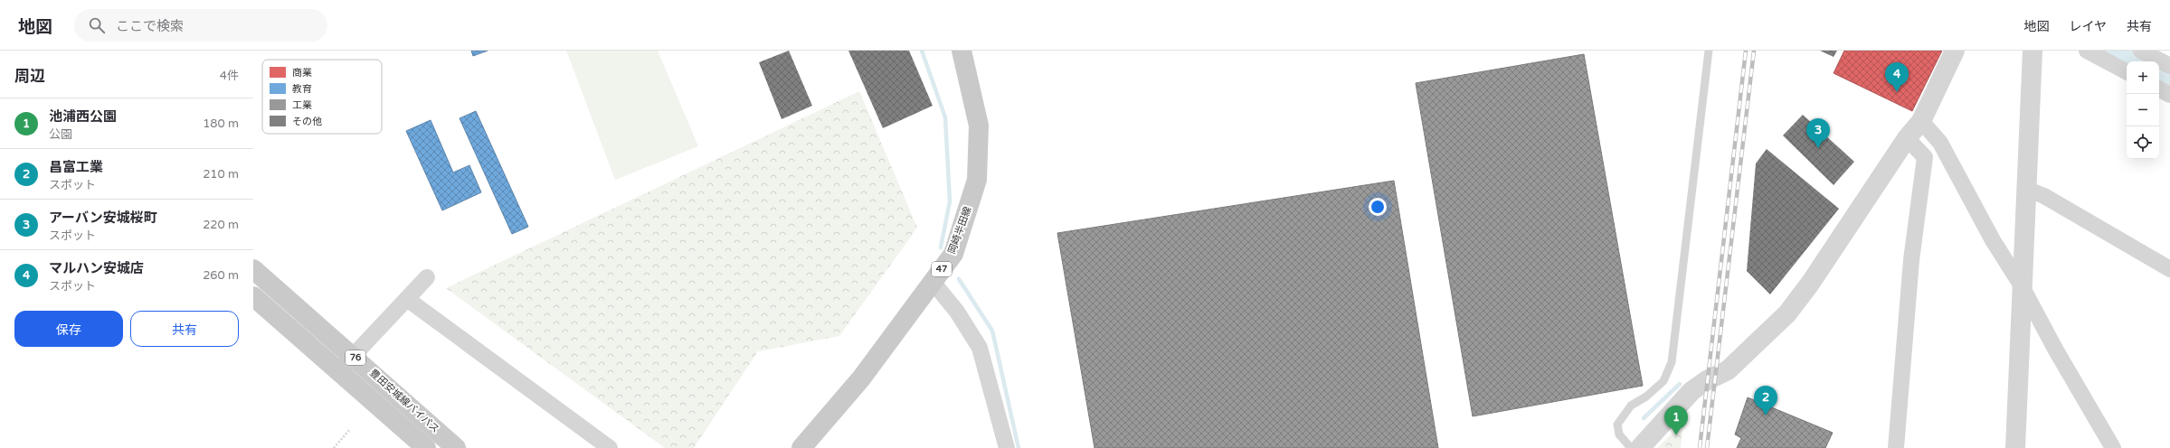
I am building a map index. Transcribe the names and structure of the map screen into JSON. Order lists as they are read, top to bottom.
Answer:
{
  "streets": {
    "main road": [
      "岡崎半田線",
      "47",
      "76",
      "豊田安城線バイパス"
    ]
  },
  "legend": [
    "商業",
    "教育",
    "工業",
    "その他"
  ],
  "page": {
    "header": "地図",
    "search": "ここで検索",
    "nav": ["地図", "レイヤ", "共有"],
    "heading": ["周辺", "4件"],
    "map_buttons": ["+", "−"],
    "pins": [
      "4",
      "3",
      "2",
      "1"
    ],
    "list": [
      {
        "mark": "1",
        "name": "池浦西公園",
        "note": "公園",
        "value": "180 m"
      },
      {
        "mark": "2",
        "name": "昌富工業",
        "note": "スポット",
        "value": "210 m"
      },
      {
        "mark": "3",
        "name": "アーバン安城桜町",
        "note": "スポット",
        "value": "220 m"
      },
      {
        "mark": "4",
        "name": "マルハン安城店",
        "note": "スポット",
        "value": "260 m"
      }
    ],
    "buttons": ["保存", "共有"]
  }
}
